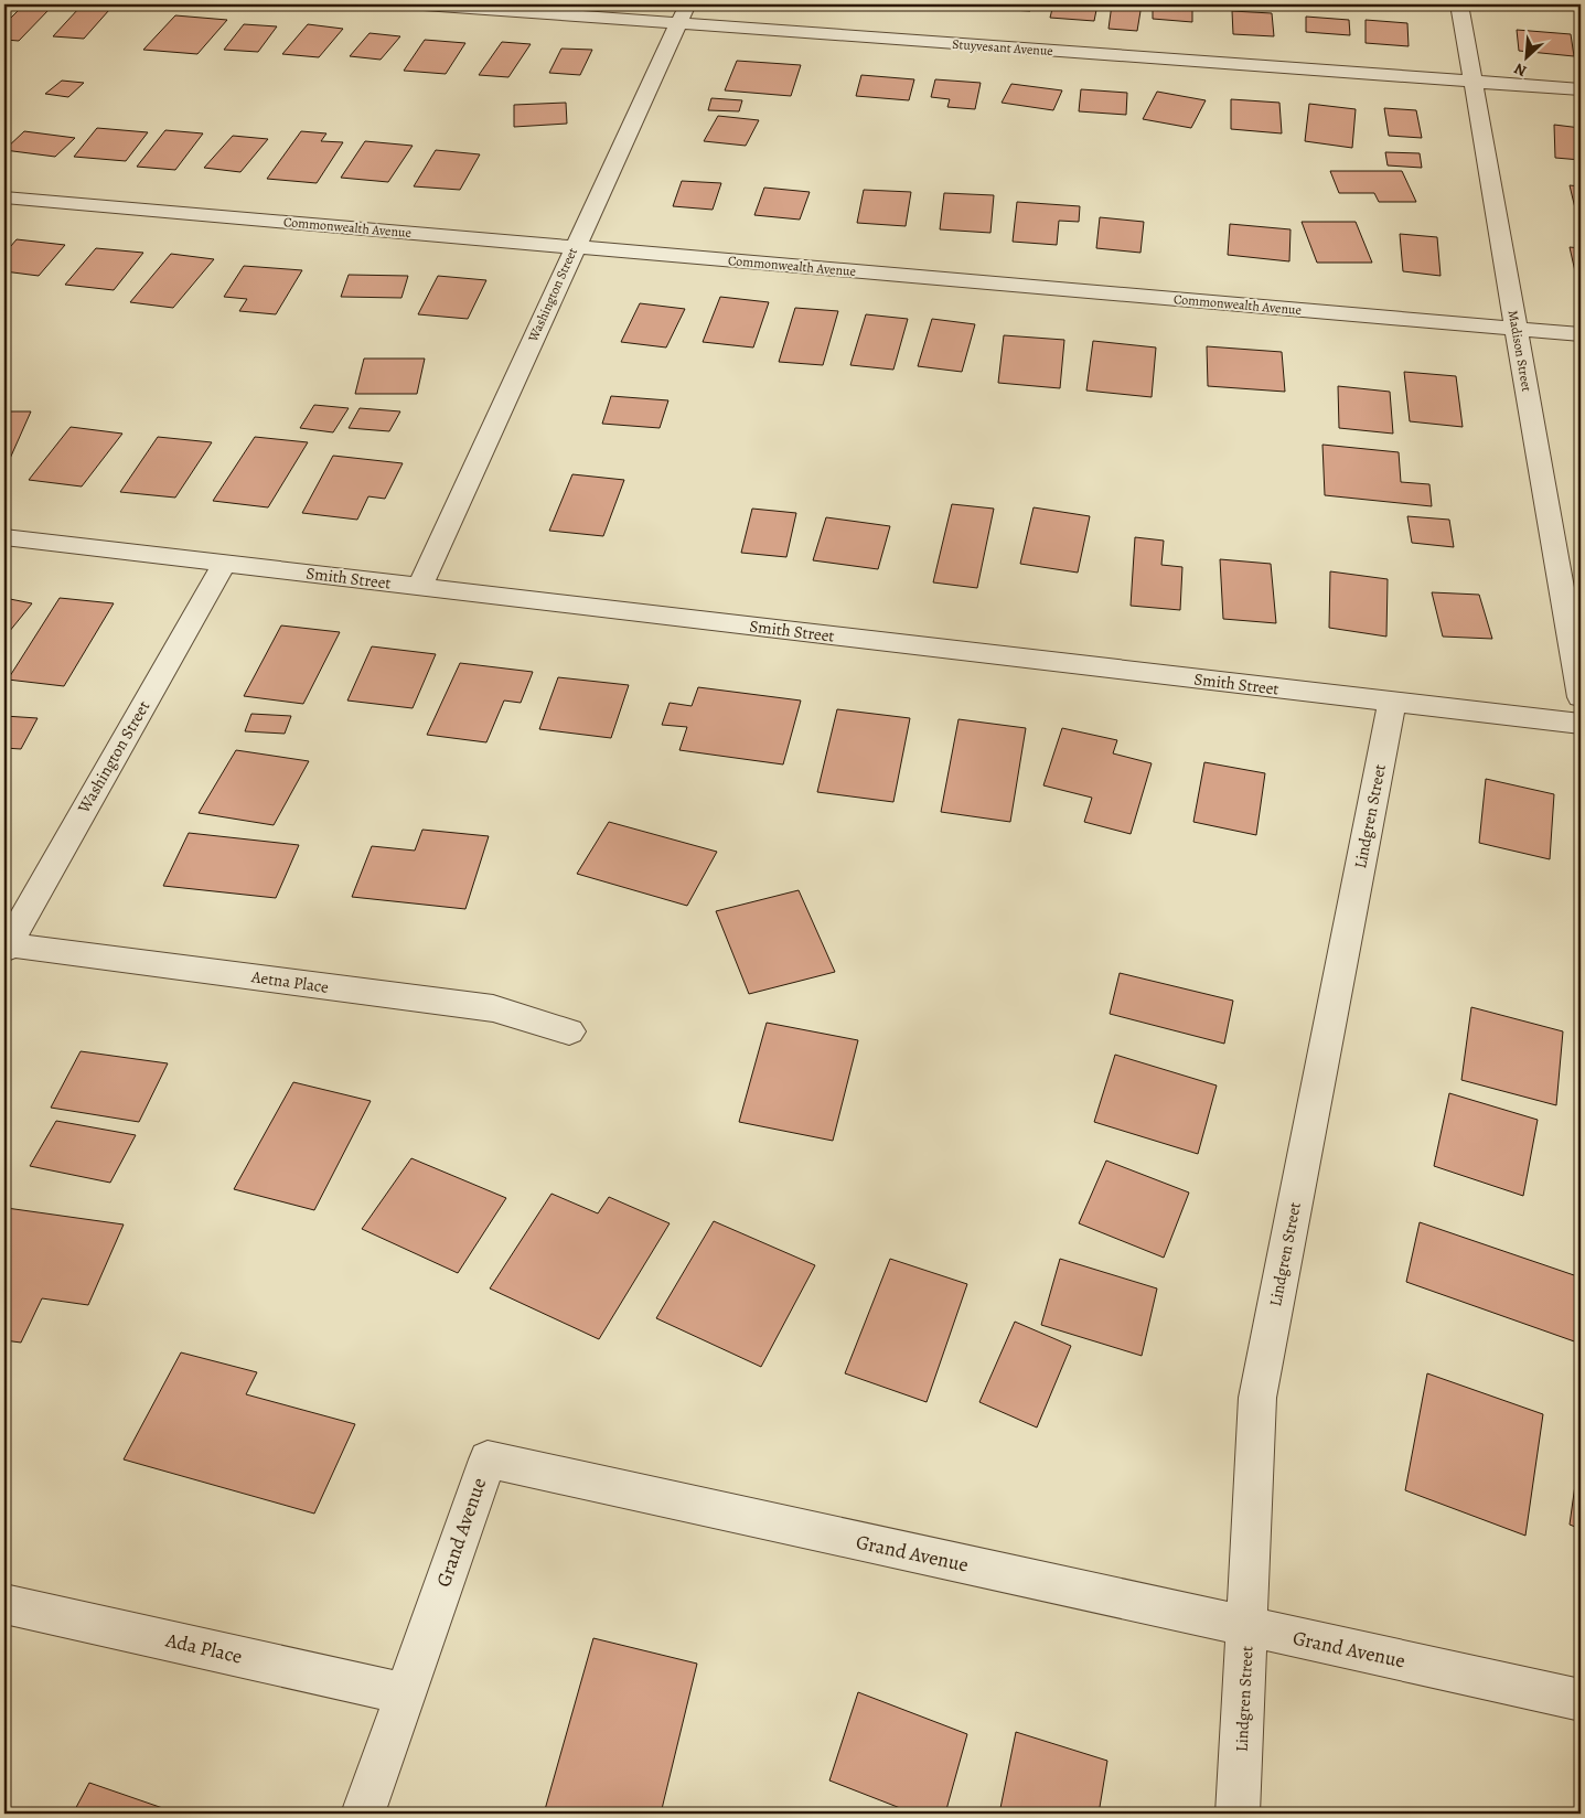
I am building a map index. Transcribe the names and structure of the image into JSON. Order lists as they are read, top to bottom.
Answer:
{
  "streets": {
    "street": [
      "Stuyvesant Avenue",
      "Commonwealth Avenue",
      "Washington Street",
      "Madison Street",
      "Smith Street",
      "Lindgren Street",
      "Aetna Place",
      "Grand Avenue",
      "Ada Place"
    ]
  },
  "crossings": [
    ["Stuyvesant Avenue", "Washington Street"],
    ["Stuyvesant Avenue", "Madison Street"],
    ["Commonwealth Avenue", "Washington Street"],
    ["Commonwealth Avenue", "Madison Street"],
    ["Washington Street", "Smith Street"],
    ["Washington Street", "Aetna Place"],
    ["Smith Street", "Lindgren Street"],
    ["Lindgren Street", "Grand Avenue"],
    ["Grand Avenue", "Ada Place"]
  ],
  "north": "bottom left"
}
